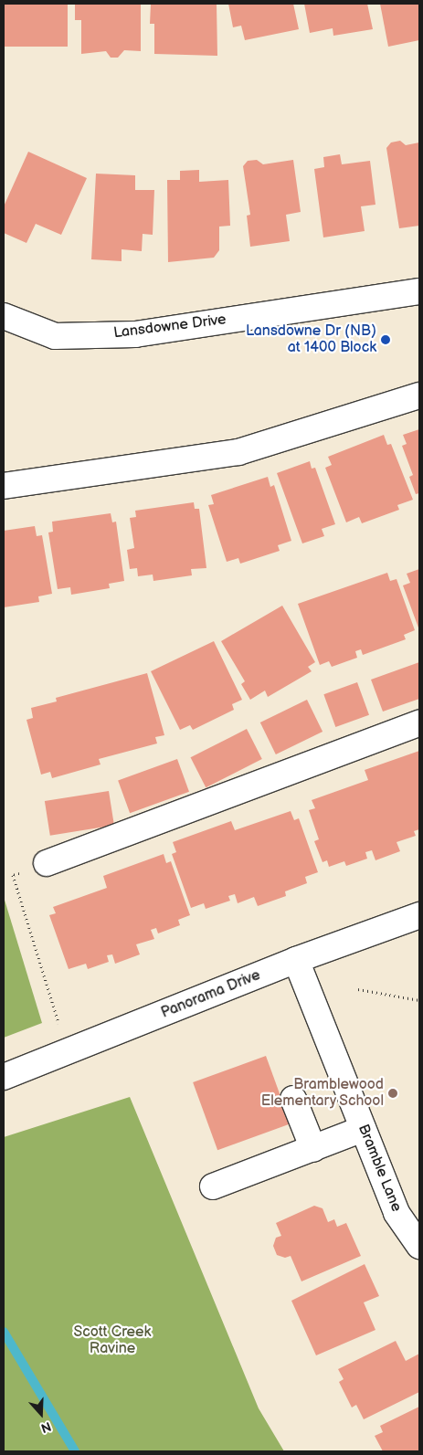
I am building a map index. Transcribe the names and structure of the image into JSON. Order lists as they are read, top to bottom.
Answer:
{
  "streets": {
    "street": ["Lansdowne Drive", "Panorama Drive", "Bramble Lane"]
  },
  "crossings": [
    ["Panorama Drive", "Bramble Lane"]
  ],
  "parks": ["Scott Creek Ravine"],
  "places": ["Lansdowne Dr (NB) at 1400 Block", "Bramblewood Elementary School"],
  "north": "bottom"
}
